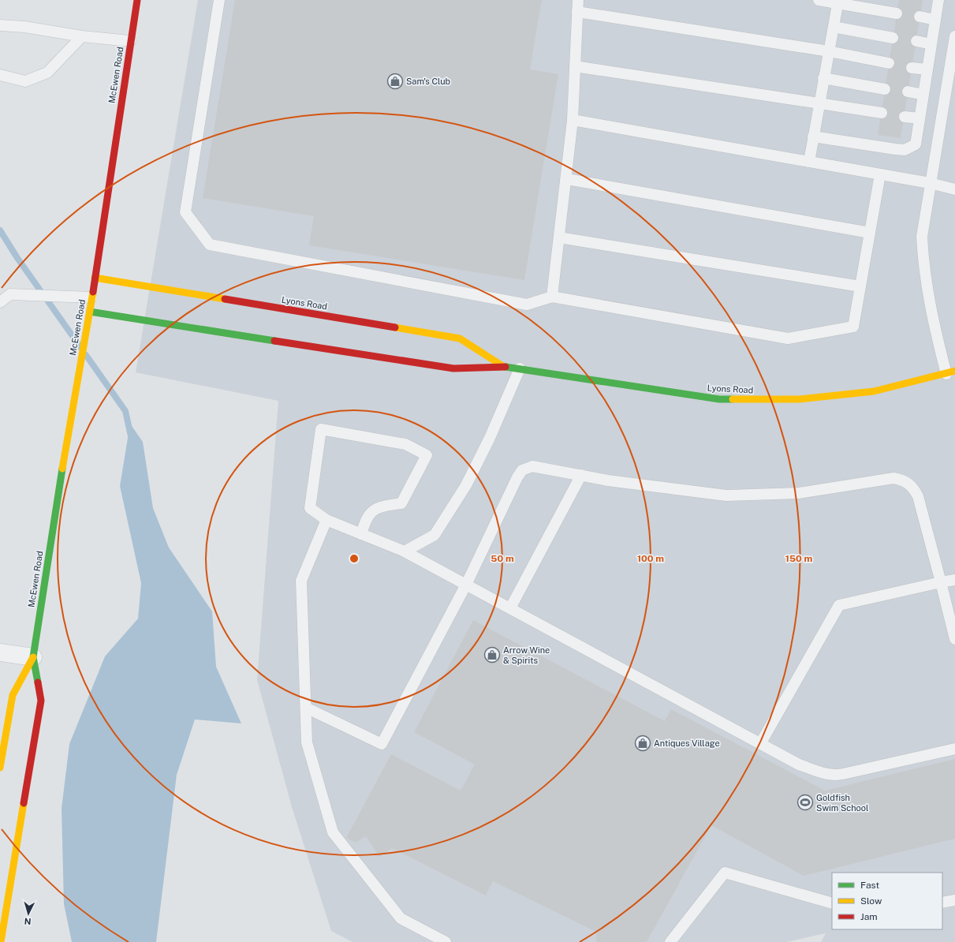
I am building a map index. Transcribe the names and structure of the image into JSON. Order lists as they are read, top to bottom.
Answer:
{
  "streets": {
    "street": ["McEwen Road", "Lyons Road"]
  },
  "crossings": [
    ["McEwen Road", "Lyons Road"]
  ],
  "places": {
    "shop": ["Sam's Club", "Arrow Wine & Spirits", "Antiques Village"],
    "sports": ["Goldfish Swim School"]
  },
  "legend": ["Fast", "Slow", "Jam"],
  "north": "bottom",
  "rings": ["50 m", "100 m", "150 m"]
}
